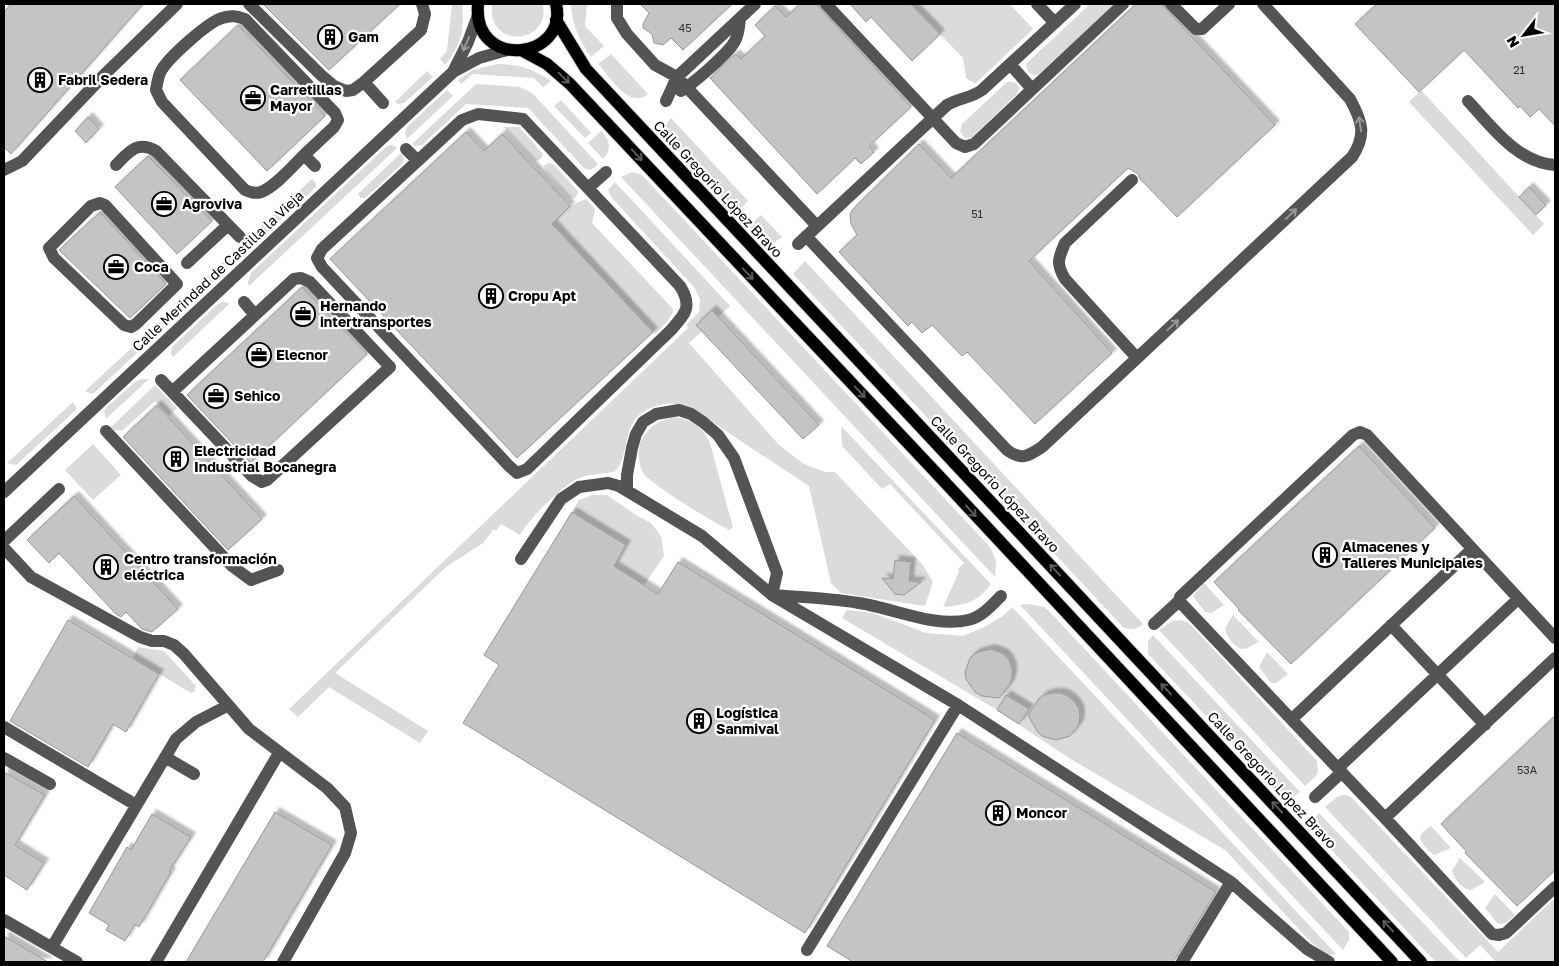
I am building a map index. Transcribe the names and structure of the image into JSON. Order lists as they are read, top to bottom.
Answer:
{
  "streets": {
    "main road": ["Calle Gregorio López Bravo"],
    "street": ["Calle Merindad de Castilla la Vieja"]
  },
  "places": {
    "building": [
      "Gam",
      "Fabril Sedera",
      "Cropu Apt",
      "Electricidad Industrial Bocanegra",
      "Almacenes y Talleres Municipales",
      "Centro transformación eléctrica",
      "Logística Sanmival",
      "Moncor"
    ],
    "office": [
      "Carretillas Mayor",
      "Agroviva",
      "Coca",
      "Hernando intertransportes",
      "Elecnor",
      "Sehico"
    ]
  },
  "house_numbers": [
    "45",
    "21",
    "51",
    "53A"
  ],
  "north": "bottom left"
}
